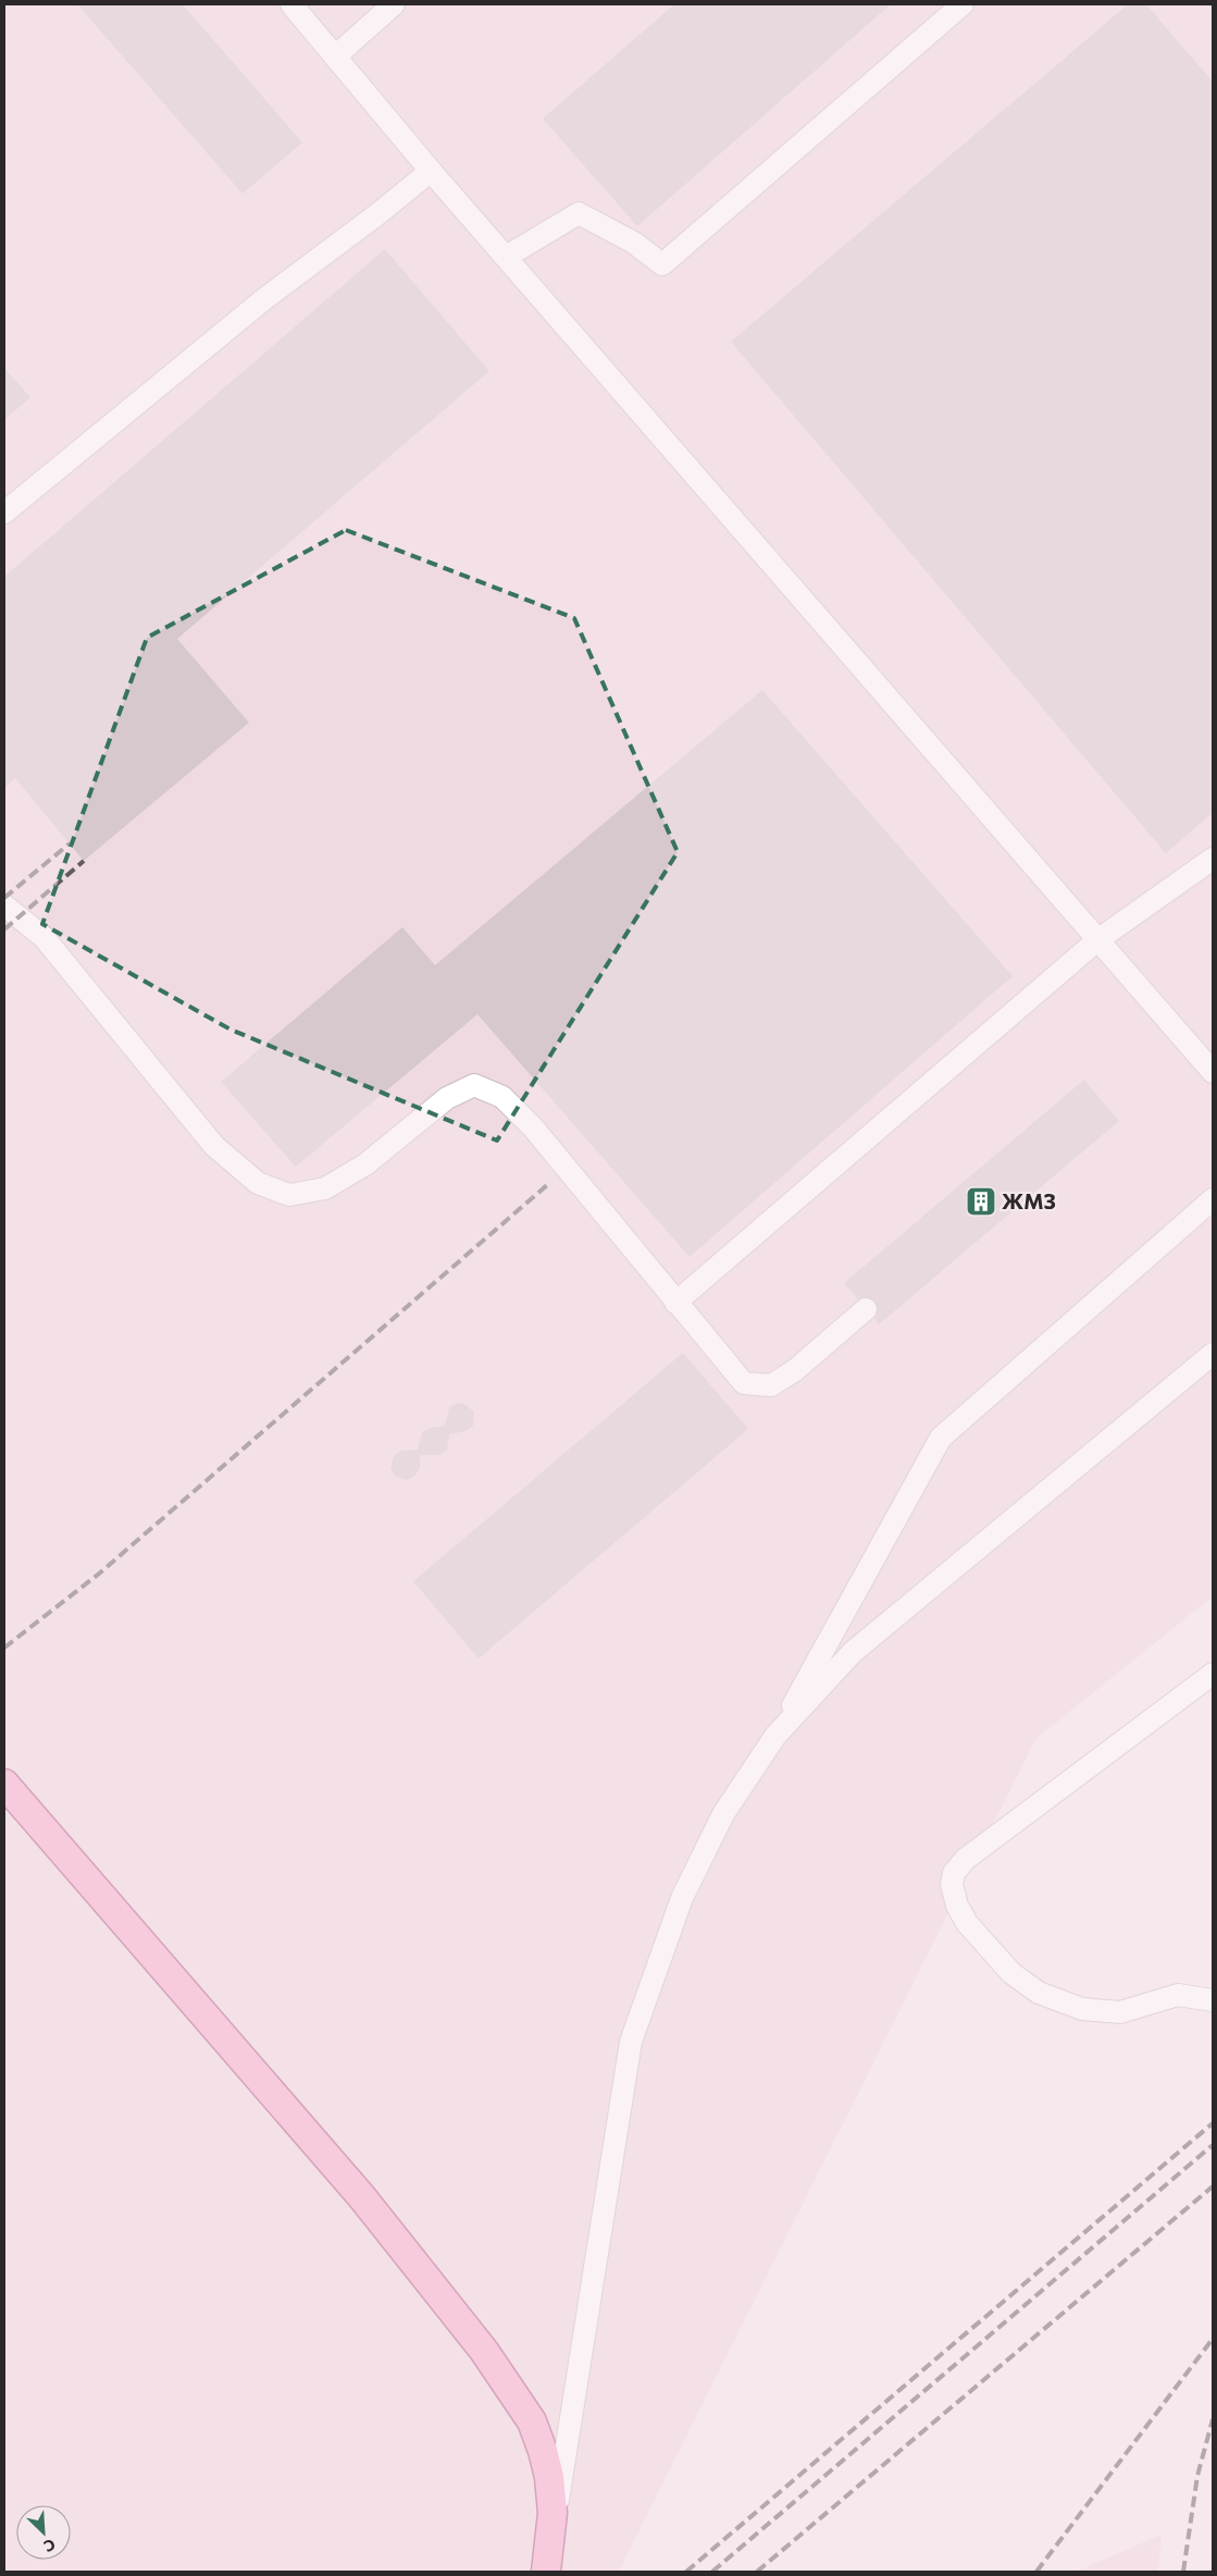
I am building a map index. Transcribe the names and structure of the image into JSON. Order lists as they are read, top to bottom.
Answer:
{
  "places": {
    "building": ["ЖМЗ"]
  },
  "north": "bottom right"
}
